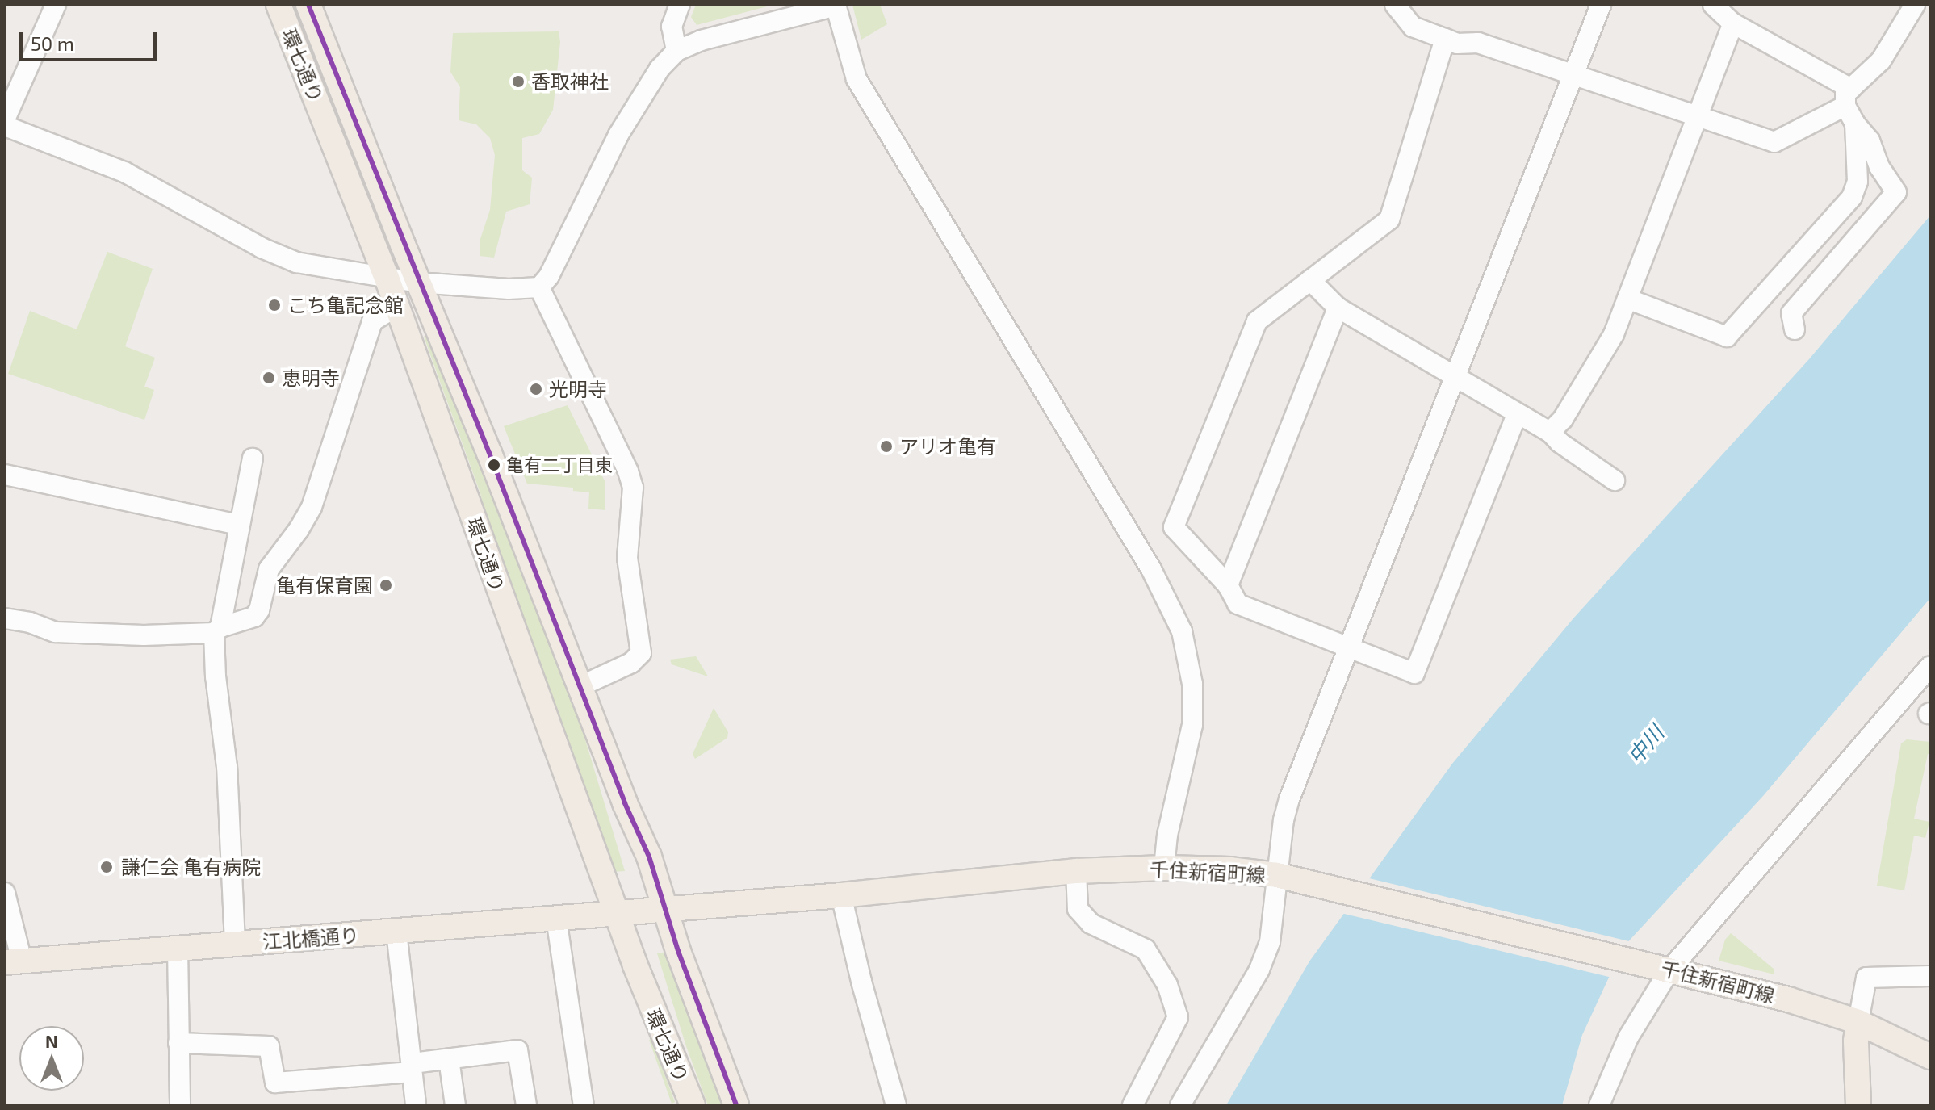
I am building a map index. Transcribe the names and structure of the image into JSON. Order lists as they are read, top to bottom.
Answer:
{
  "streets": {
    "main road": ["環七通り", "千住新宿町線", "江北橋通り"]
  },
  "crossings": [
    ["環七通り", "千住新宿町線"],
    ["環七通り", "江北橋通り"],
    ["千住新宿町線", "江北橋通り"]
  ],
  "water": ["中川"],
  "places": [
    "香取神社",
    "こち亀記念館",
    "恵明寺",
    "光明寺",
    "アリオ亀有",
    "亀有二丁目東",
    "亀有保育園",
    "謙仁会 亀有病院"
  ],
  "scale_bar": "50 m",
  "north": "top"
}
